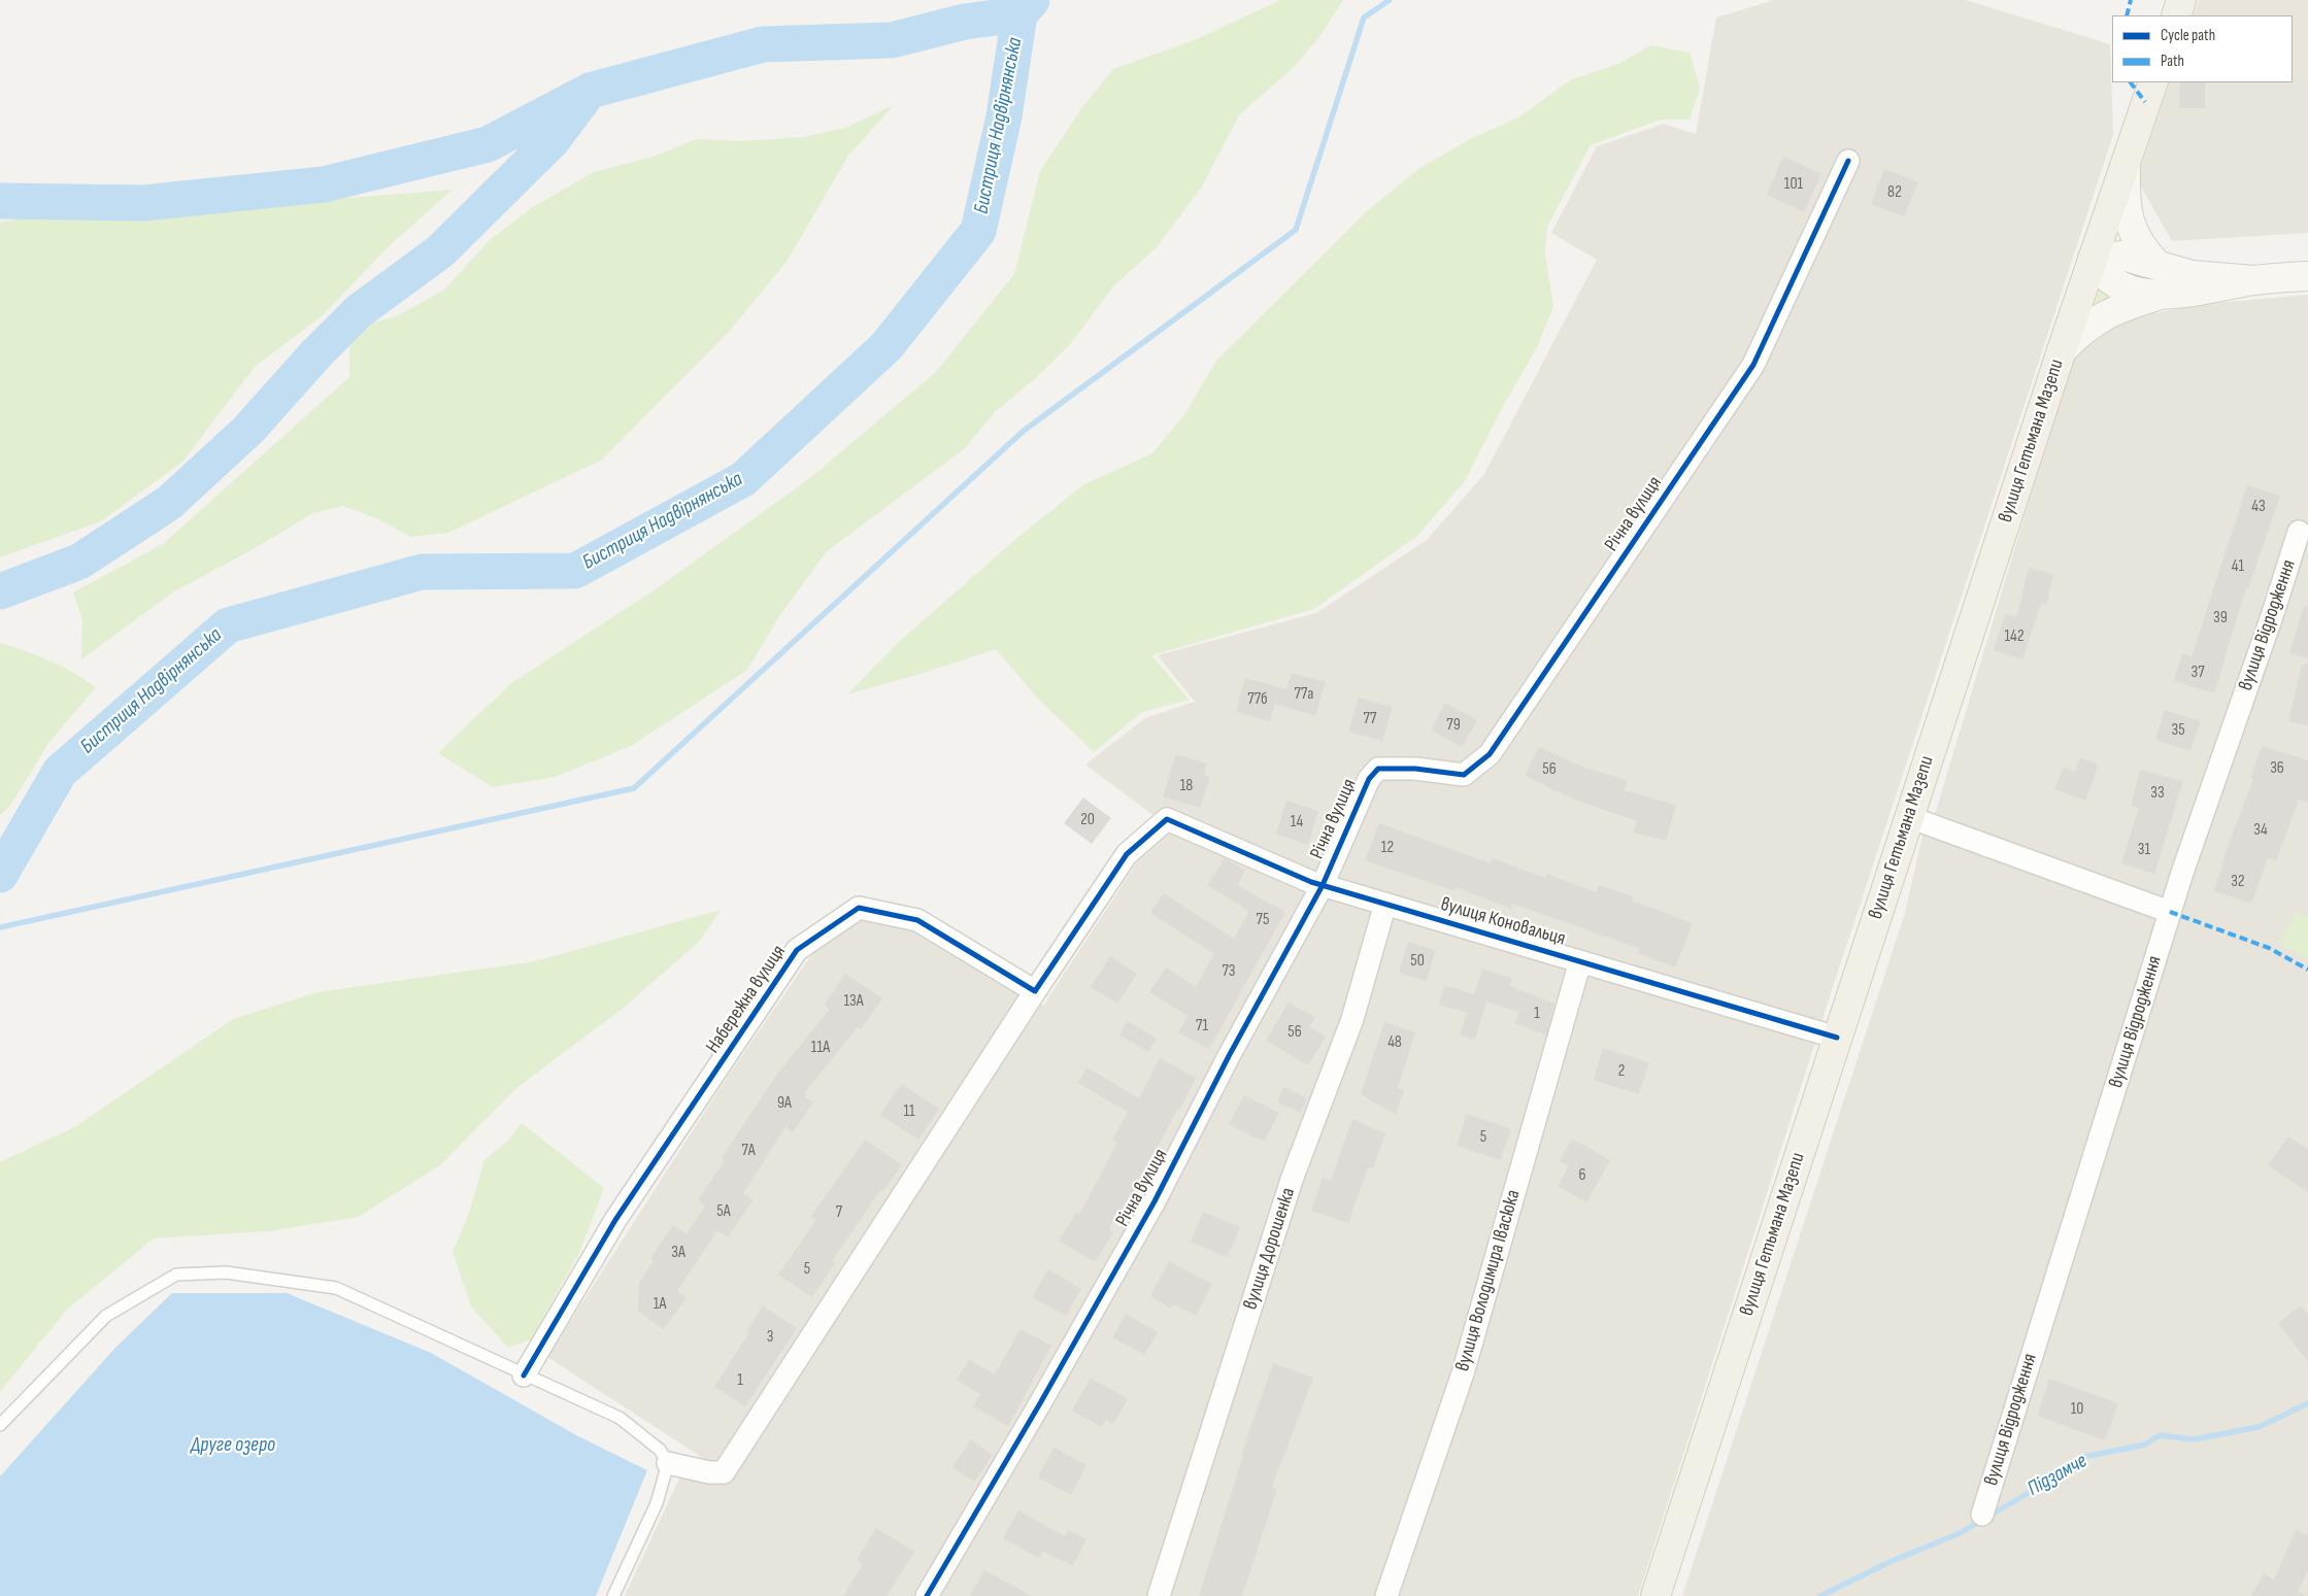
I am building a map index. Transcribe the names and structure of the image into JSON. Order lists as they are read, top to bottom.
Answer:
{
  "streets": {
    "main road": ["вулиця Гетьмана Мазепи"],
    "street": [
      "Річна вулиця",
      "вулиця Відродження",
      "вулиця Коновальця",
      "Набережна вулиця",
      "вулиця Дорошенка",
      "вулиця Володимира Івасюка"
    ]
  },
  "crossings": [
    ["вулиця Гетьмана Мазепи", "вулиця Коновальця"],
    ["Річна вулиця", "вулиця Коновальця"],
    ["вулиця Коновальця", "Набережна вулиця"],
    ["вулиця Коновальця", "вулиця Дорошенка"],
    ["вулиця Коновальця", "вулиця Володимира Івасюка"]
  ],
  "water": ["Бистриця Надвірнянська", "Друге озеро", "Підзамче"],
  "house_numbers": [
    "101",
    "82",
    "43",
    "41",
    "39",
    "142",
    "37",
    "77а",
    "77б",
    "77",
    "79",
    "35",
    "36",
    "56",
    "18",
    "33",
    "20",
    "14",
    "34",
    "12",
    "31",
    "32",
    "75",
    "50",
    "73",
    "13А",
    "1",
    "71",
    "56",
    "48",
    "11А",
    "2",
    "9А",
    "11",
    "5",
    "7А",
    "6",
    "5А",
    "7",
    "3А",
    "5",
    "1А",
    "3",
    "1",
    "10"
  ],
  "legend": ["Cycle path", "Path"]
}
